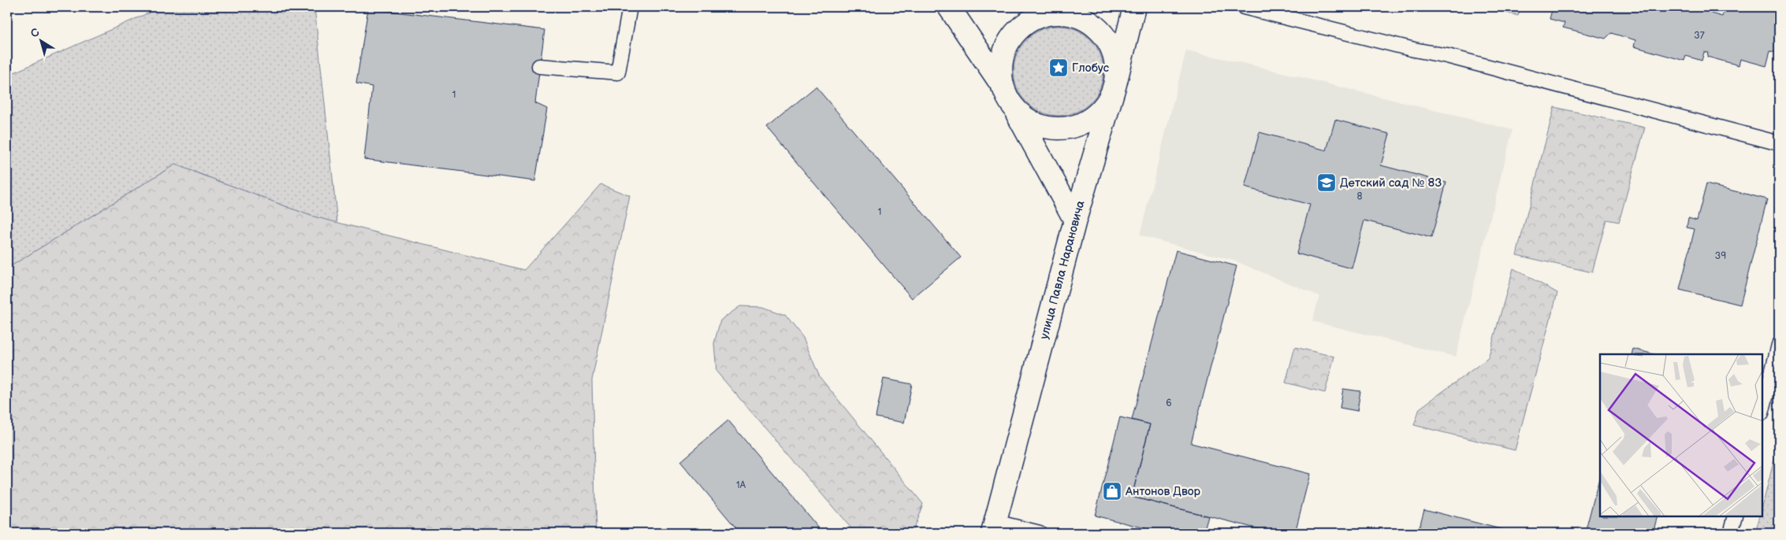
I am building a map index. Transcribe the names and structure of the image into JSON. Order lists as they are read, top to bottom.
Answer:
{
  "streets": {
    "street": ["улица Павла Нарановича"]
  },
  "places": {
    "place": ["Глобус"],
    "school or university": ["Детский сад № 83"],
    "shop": ["Антонов Двор"]
  },
  "house_numbers": [
    "37",
    "1",
    "8",
    "1",
    "39",
    "6",
    "1А"
  ],
  "north": "top left"
}
